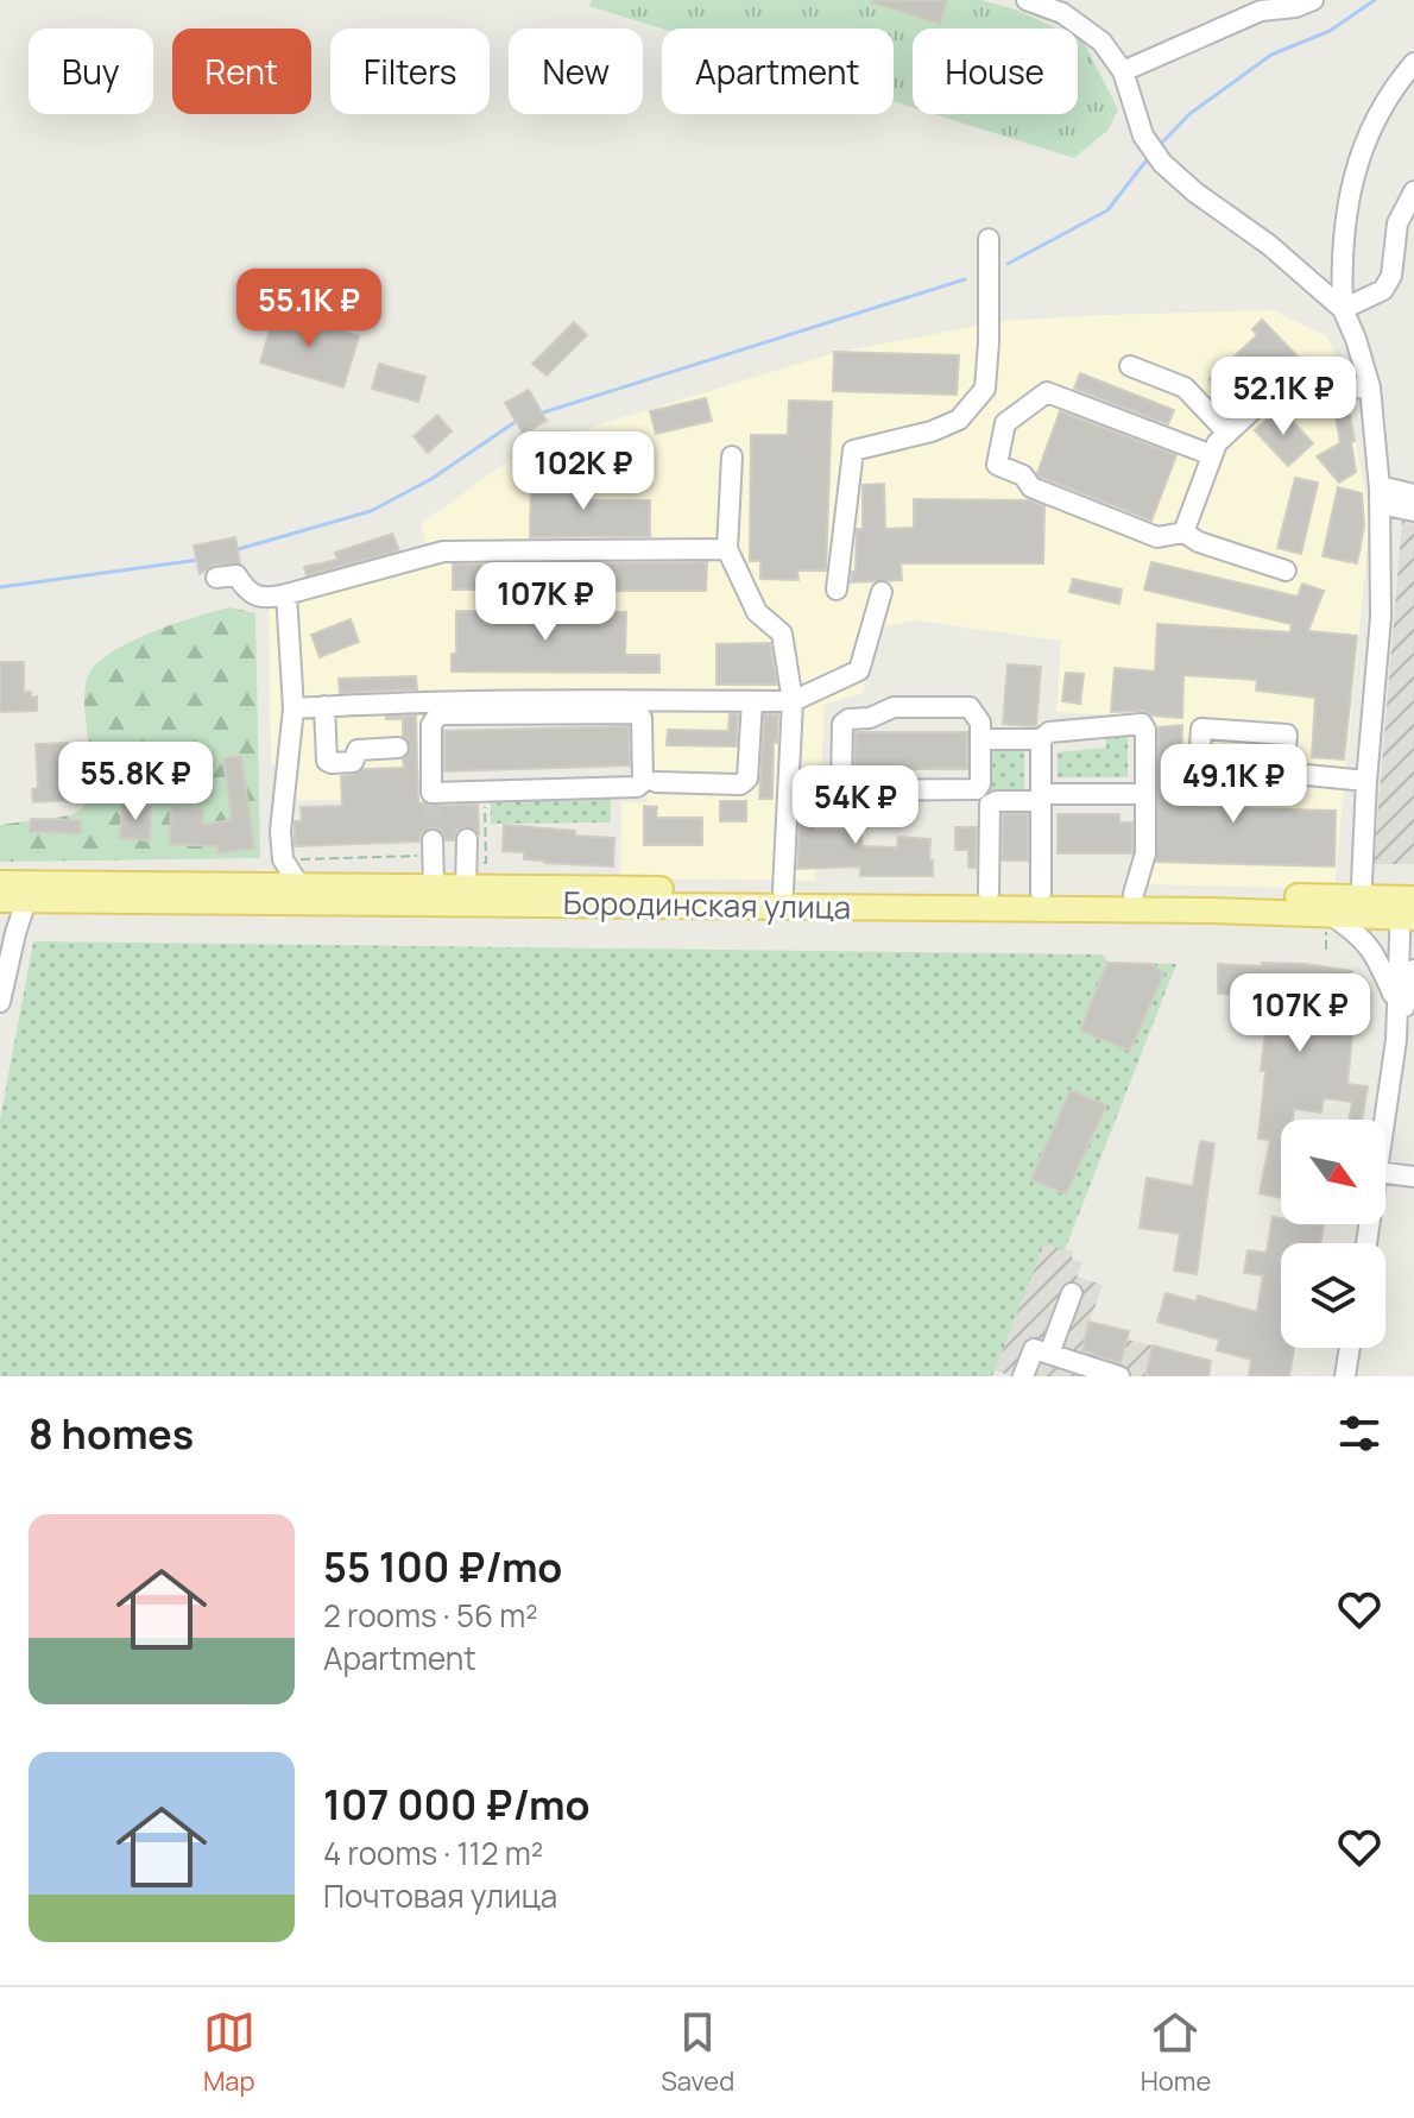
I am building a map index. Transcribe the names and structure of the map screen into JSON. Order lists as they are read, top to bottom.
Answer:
{
  "streets": {
    "main road": ["Бородинская улица"]
  },
  "north": "bottom right",
  "page": {
    "chip": [
      "Buy",
      "Rent",
      "Filters",
      "New",
      "Apartment",
      "House"
    ],
    "price": [
      "55.1K ₽",
      "52.1K ₽",
      "102K ₽",
      "107K ₽",
      "55.8K ₽",
      "49.1K ₽",
      "54K ₽",
      "107K ₽"
    ],
    "heading": "8 homes",
    "list": [
      {
        "name": "55 100 ₽/mo",
        "note": "2 rooms · 56 m² · Apartment"
      },
      {
        "name": "107 000 ₽/mo",
        "note": "4 rooms · 112 m² · Почтовая улица"
      }
    ],
    "tabs": ["Map", "Saved", "Home"]
  }
}
